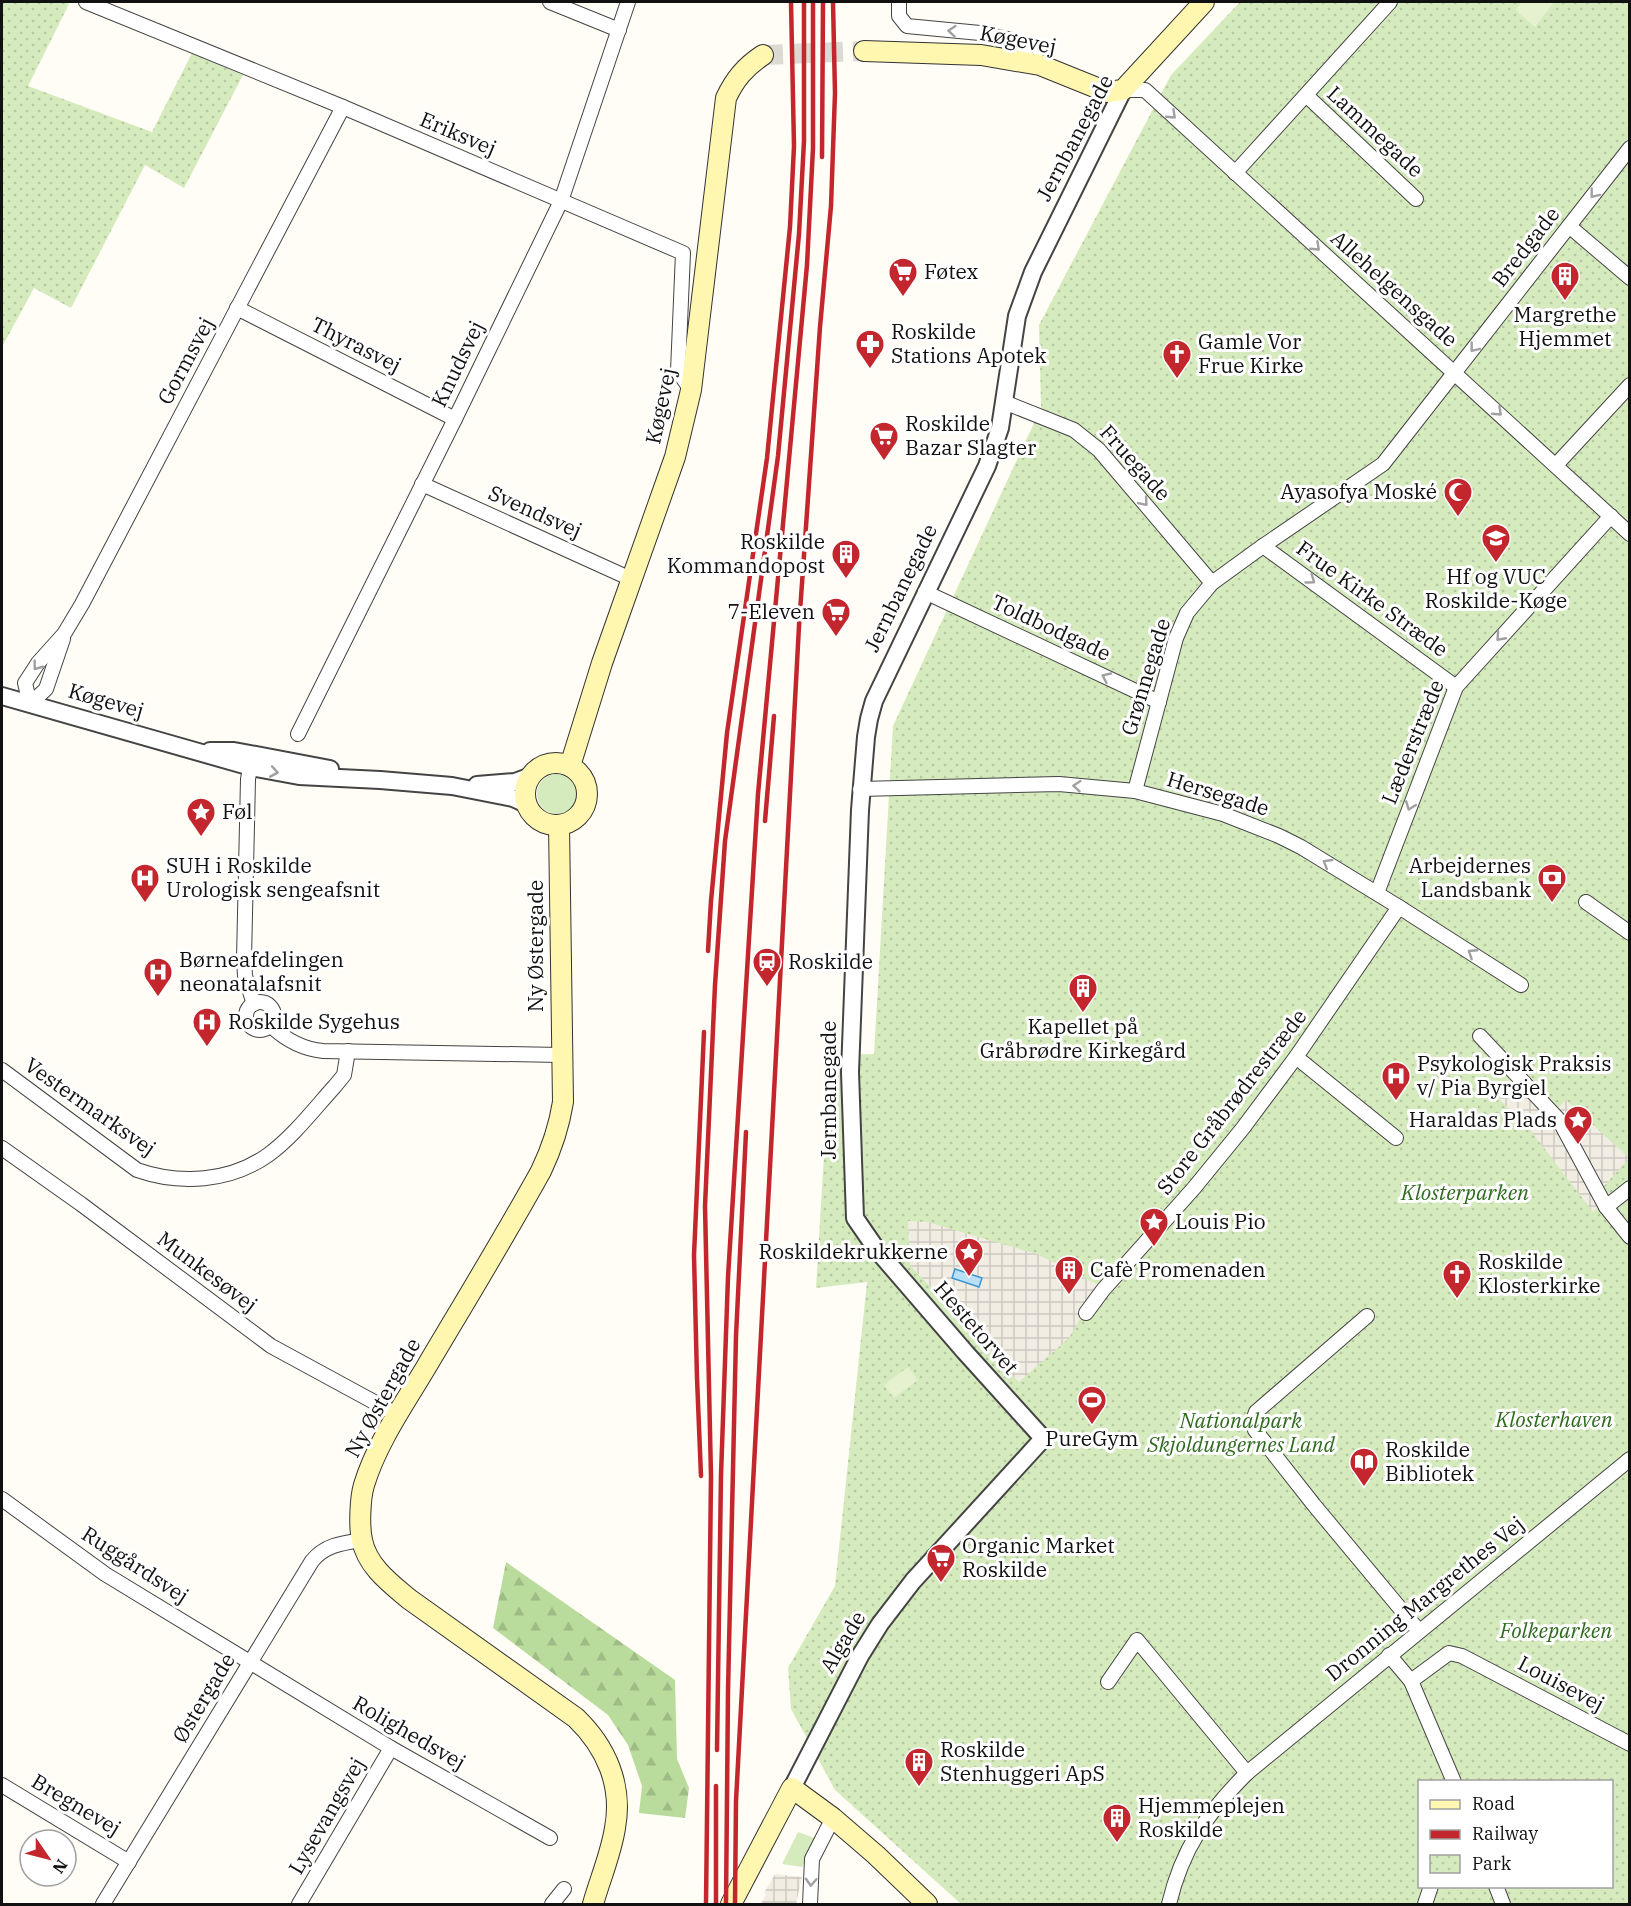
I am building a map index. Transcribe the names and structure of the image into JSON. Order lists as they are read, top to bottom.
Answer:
{
  "streets": {
    "main road": [
      "Køgevej",
      "Jernbanegade",
      "Ny Østergade",
      "Algade"
    ],
    "street": [
      "Lammegade",
      "Eriksvej",
      "Bredgade",
      "Allehelgensgade",
      "Thyrasvej",
      "Gormsvej",
      "Knudsvej",
      "Fruegade",
      "Svendsvej",
      "Frue Kirke Stræde",
      "Toldbodgade",
      "Grønnegade",
      "Læderstræde",
      "Hersegade",
      "Store Gråbrødrestræde",
      "Vestermarksvej",
      "Munkesøvej",
      "Hestetorvet",
      "Ruggårdsvej",
      "Dronning Margrethes Vej",
      "Louisevej",
      "Østergade",
      "Rolighedsvej",
      "Bregnevej",
      "Lysevangsvej"
    ]
  },
  "crossings": [
    ["Køgevej", "Eriksvej"],
    ["Køgevej", "Jernbanegade"],
    ["Køgevej", "Allehelgensgade"],
    ["Køgevej", "Gormsvej"],
    ["Køgevej", "Svendsvej"],
    ["Køgevej", "Ny Østergade"],
    ["Lammegade", "Allehelgensgade"],
    ["Eriksvej", "Gormsvej"],
    ["Eriksvej", "Knudsvej"],
    ["Jernbanegade", "Allehelgensgade"],
    ["Jernbanegade", "Fruegade"],
    ["Jernbanegade", "Toldbodgade"],
    ["Jernbanegade", "Hersegade"],
    ["Jernbanegade", "Hestetorvet"],
    ["Bredgade", "Allehelgensgade"],
    ["Bredgade", "Grønnegade"],
    ["Allehelgensgade", "Grønnegade"],
    ["Allehelgensgade", "Læderstræde"],
    ["Thyrasvej", "Gormsvej"],
    ["Thyrasvej", "Knudsvej"],
    ["Knudsvej", "Svendsvej"],
    ["Fruegade", "Grønnegade"],
    ["Frue Kirke Stræde", "Grønnegade"],
    ["Frue Kirke Stræde", "Læderstræde"],
    ["Toldbodgade", "Grønnegade"],
    ["Grønnegade", "Hersegade"],
    ["Læderstræde", "Hersegade"],
    ["Hersegade", "Store Gråbrødrestræde"],
    ["Ny Østergade", "Munkesøvej"],
    ["Ny Østergade", "Østergade"],
    ["Hestetorvet", "Algade"],
    ["Ruggårdsvej", "Østergade"],
    ["Ruggårdsvej", "Rolighedsvej"],
    ["Østergade", "Rolighedsvej"],
    ["Østergade", "Bregnevej"],
    ["Rolighedsvej", "Lysevangsvej"]
  ],
  "one_way": [
    "Bredgade",
    "Allehelgensgade",
    "Fruegade",
    "Frue Kirke Stræde",
    "Toldbodgade",
    "Læderstræde",
    "Hersegade"
  ],
  "parks": [
    "Klosterparken",
    "Klosterhaven",
    "Nationalpark Skjoldungernes Land",
    "Folkeparken"
  ],
  "places": {
    "supermarket": [
      "Føtex",
      "Roskilde Bazar Slagter",
      "7-Eleven",
      "Organic Market Roskilde"
    ],
    "building": [
      "Margrethe Hjemmet",
      "Roskilde Kommandopost",
      "Kapellet på Gråbrødre Kirkegård",
      "Cafè Promenaden",
      "Roskilde Stenhuggeri ApS",
      "Hjemmeplejen Roskilde"
    ],
    "pharmacy": ["Roskilde Stations Apotek"],
    "church": ["Gamle Vor Frue Kirke", "Roskilde Klosterkirke"],
    "mosque": ["Ayasofya Moské"],
    "school or university": ["Hf og VUC Roskilde-Køge"],
    "place": [
      "Føl",
      "Haraldas Plads",
      "Louis Pio",
      "Roskildekrukkerne"
    ],
    "hospital": [
      "SUH i Roskilde Urologisk sengeafsnit",
      "Børneafdelingen neonatalafsnit",
      "Roskilde Sygehus",
      "Psykologisk Praksis v/ Pia Byrgiel"
    ],
    "bank": ["Arbejdernes Landsbank"],
    "station": ["Roskilde"],
    "sports": ["PureGym"],
    "library": ["Roskilde Bibliotek"]
  },
  "legend": ["Road", "Railway", "Park"],
  "north": "bottom right"
}
